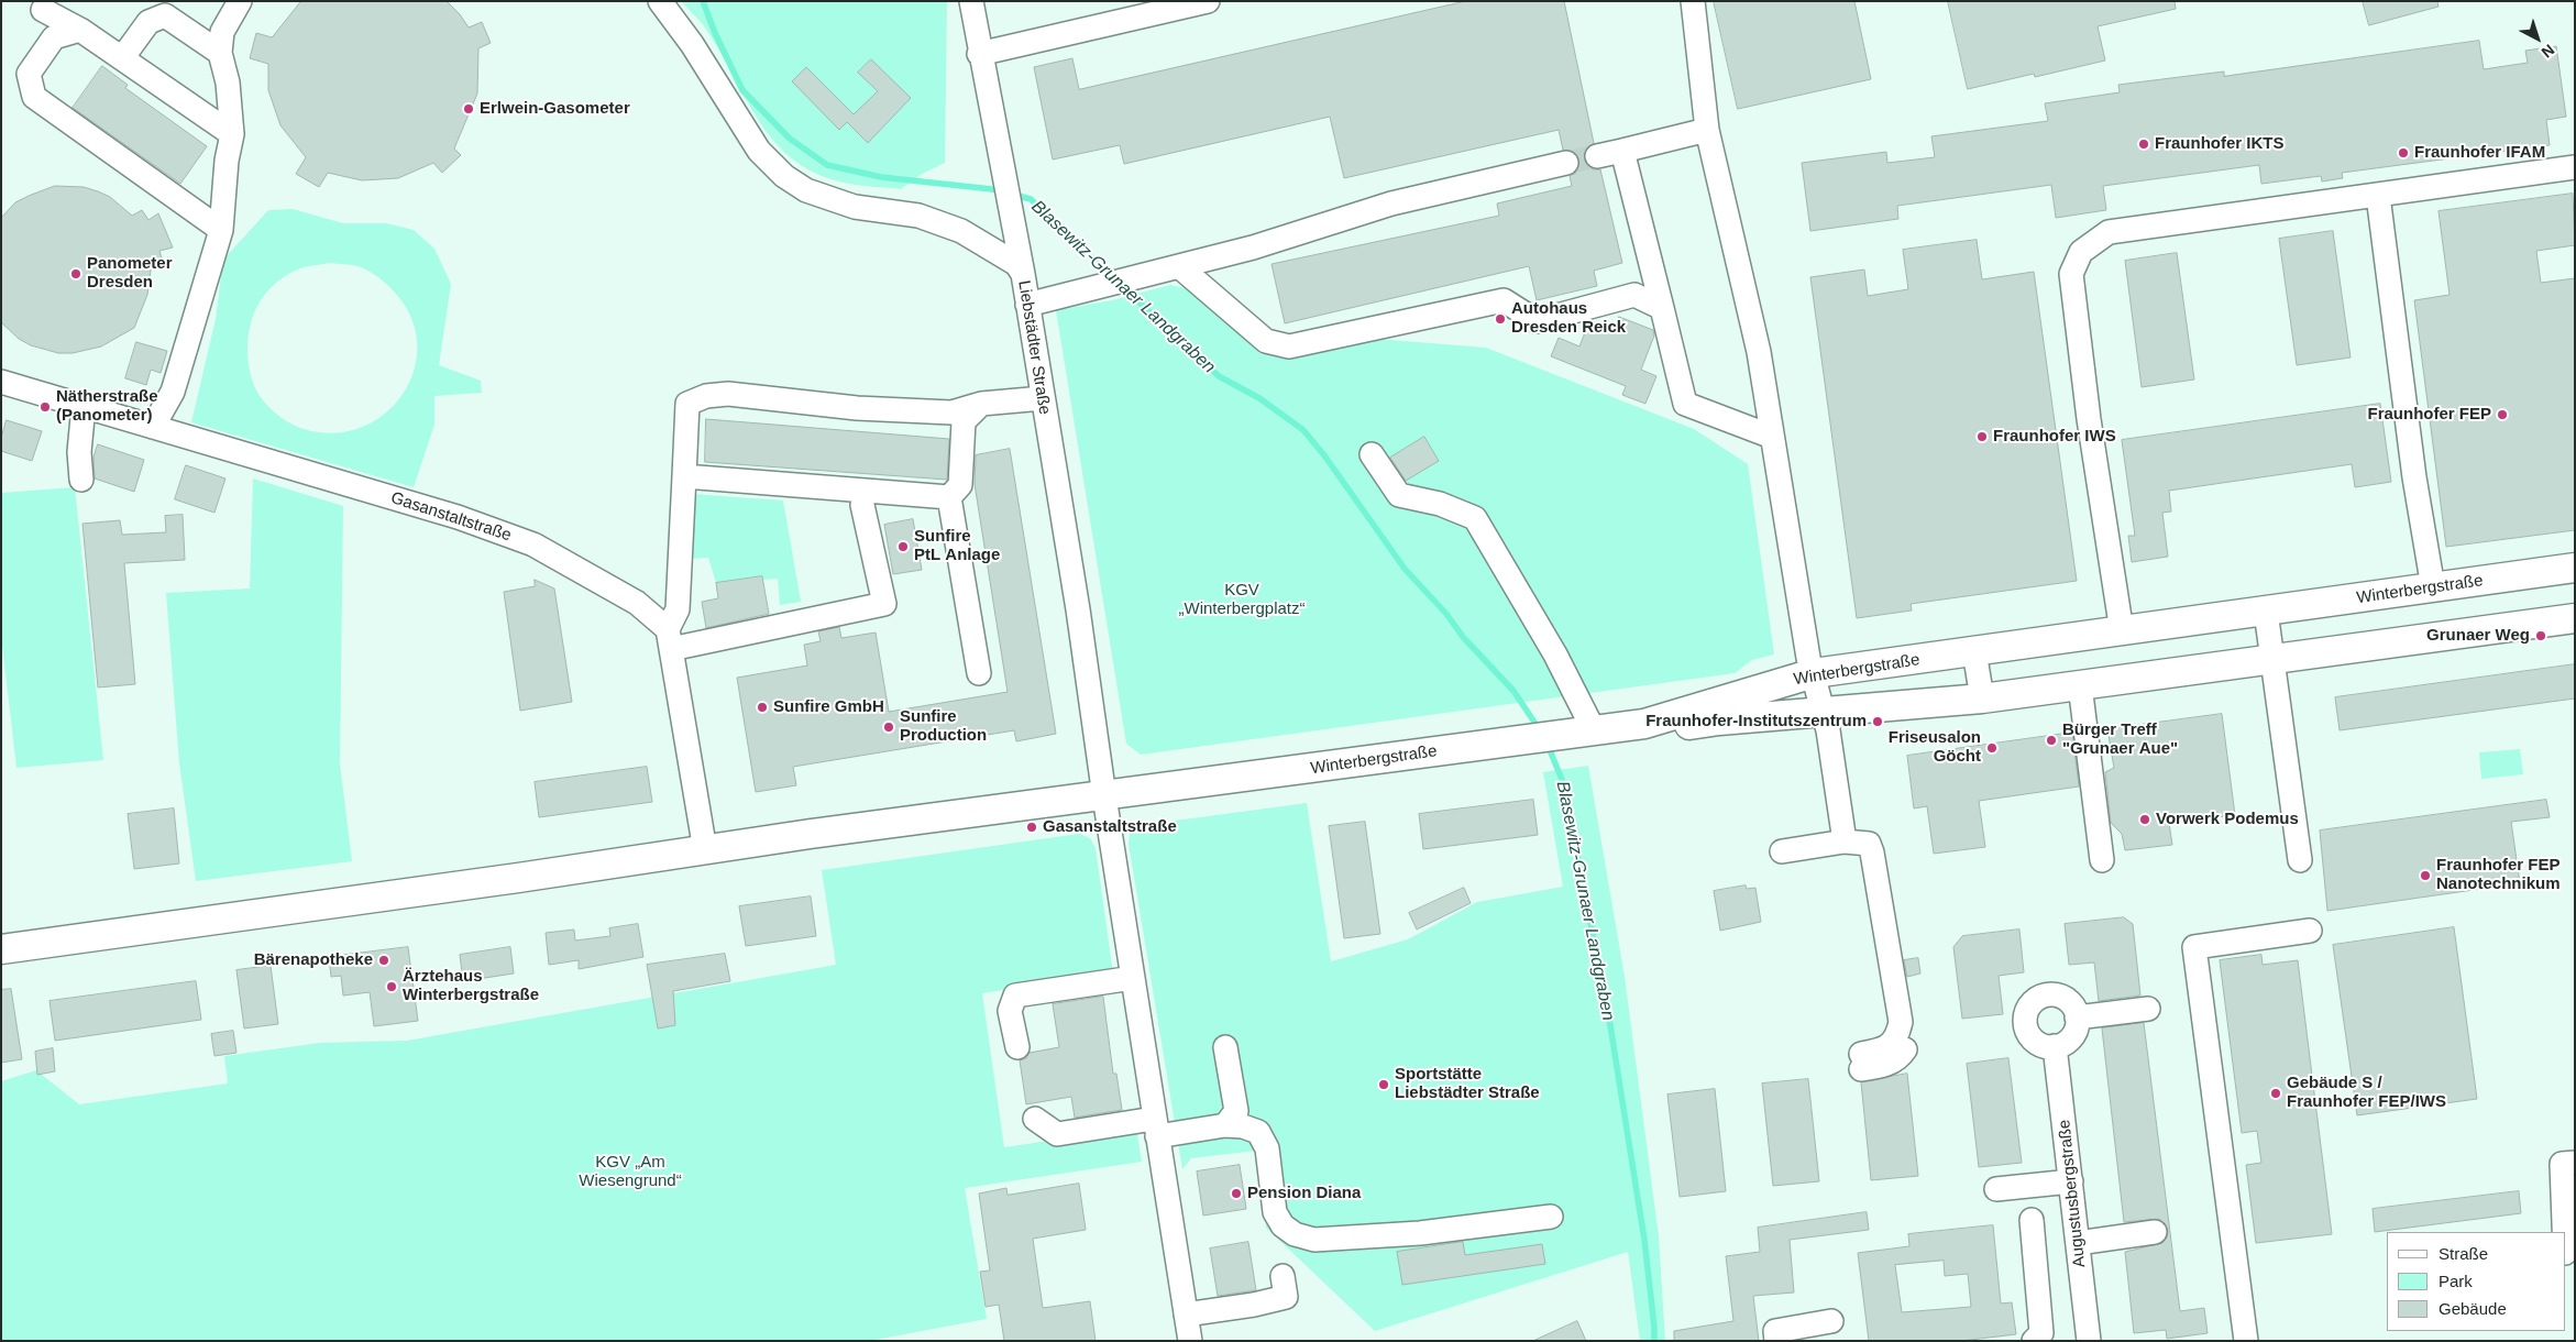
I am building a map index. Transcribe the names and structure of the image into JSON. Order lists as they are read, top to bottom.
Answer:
{
  "streets": {
    "main road": ["Winterbergstraße"],
    "street": ["Liebstädter Straße", "Gasanstaltstraße", "Augustusbergstraße"]
  },
  "crossings": [
    ["Liebstädter Straße", "Winterbergstraße"]
  ],
  "water": ["Blasewitz‐Grunaer Landgraben"],
  "parks": ["KGV „Winterbergplatz“", "KGV „Am Wiesengrund“"],
  "places": [
    "Erlwein-Gasometer",
    "Fraunhofer IKTS",
    "Fraunhofer IFAM",
    "Panometer Dresden",
    "Autohaus Dresden Reick",
    "Nätherstraße (Panometer)",
    "Fraunhofer FEP",
    "Fraunhofer IWS",
    "Sunfire PtL Anlage",
    "Grunaer Weg",
    "Sunfire GmbH",
    "Fraunhofer-Institutszentrum",
    "Sunfire Production",
    "Bürger Treff \"Grunaer Aue\"",
    "Friseusalon Göcht",
    "Vorwerk Podemus",
    "Gasanstaltstraße",
    "Fraunhofer FEP Nanotechnikum",
    "Bärenapotheke",
    "Ärztehaus Winterbergstraße",
    "Sportstätte Liebstädter Straße",
    "Gebäude S / Fraunhofer FEP/IWS",
    "Pension Diana"
  ],
  "legend": ["Straße", "Park", "Gebäude"],
  "north": "bottom right"
}
